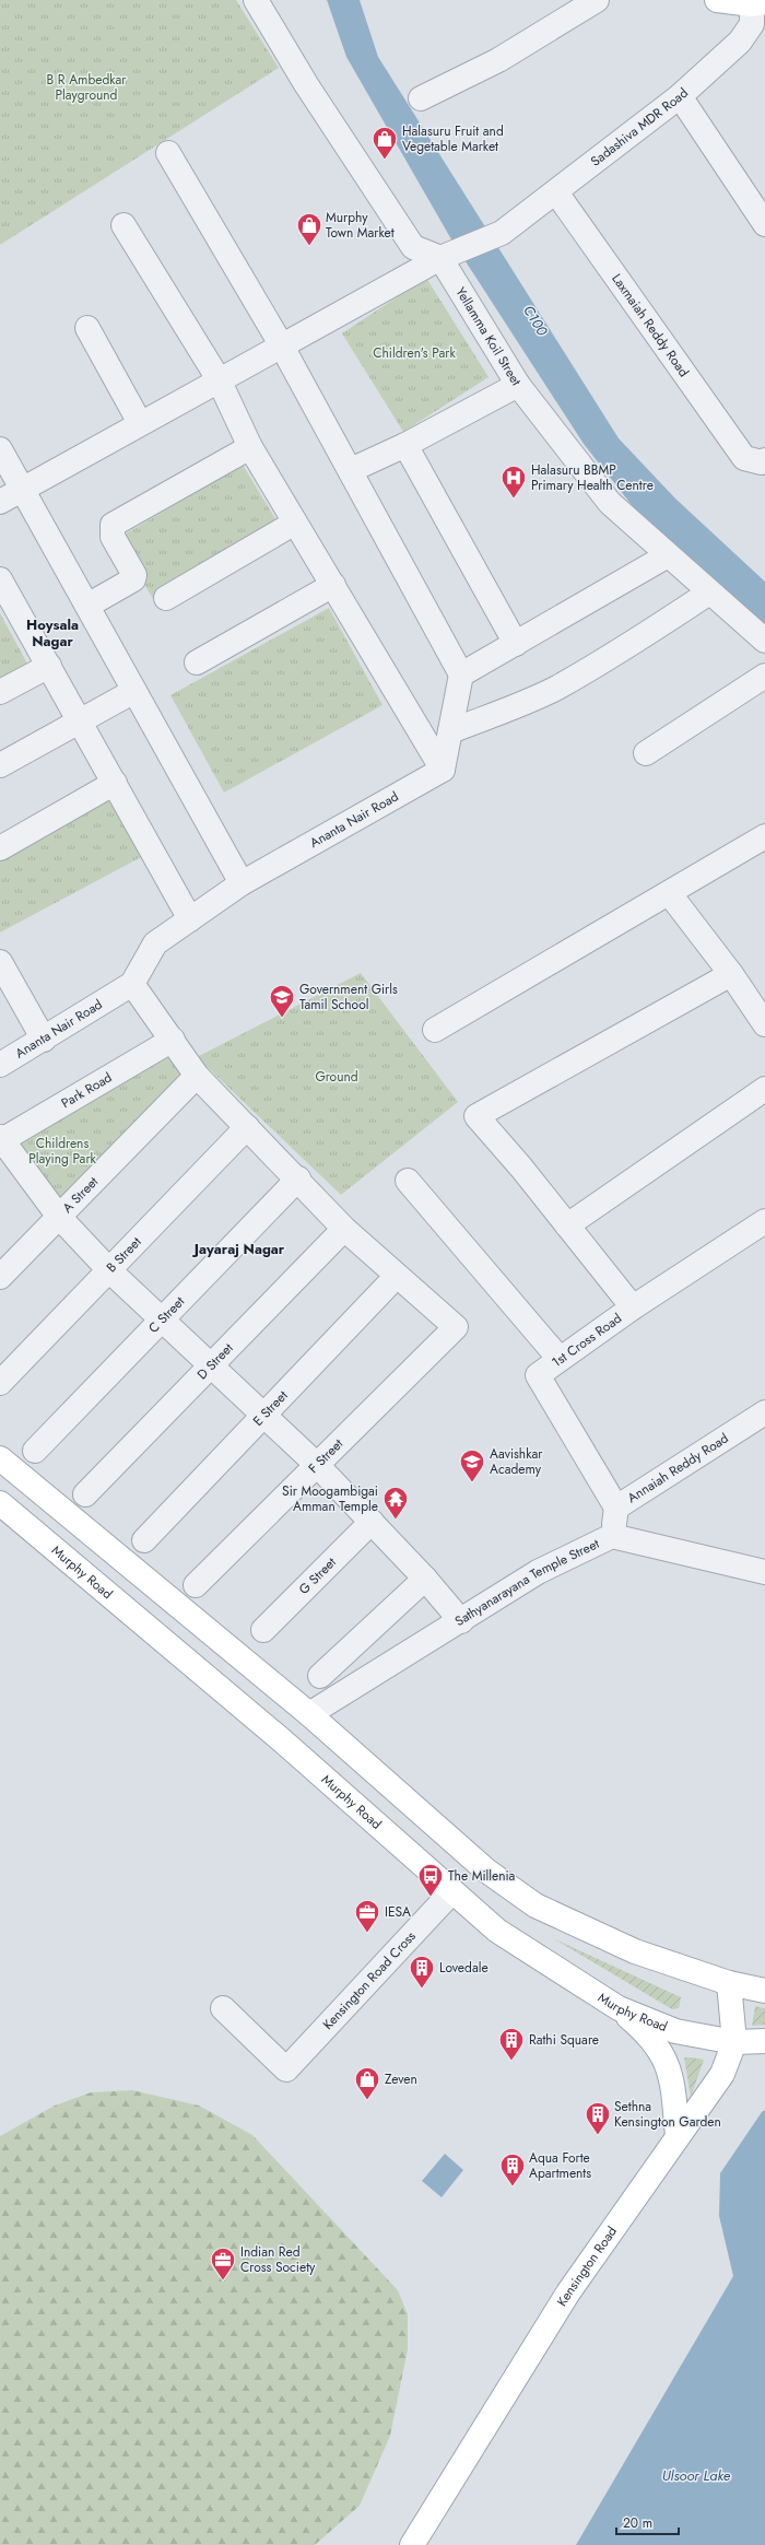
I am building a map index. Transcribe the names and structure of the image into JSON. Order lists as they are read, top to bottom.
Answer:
{
  "streets": {
    "main road": ["Murphy Road", "Kensington Road"],
    "street": [
      "Sadashiva MDR Road",
      "Laxmaiah Reddy Road",
      "Yellamma Koil Street",
      "Ananta Nair Road",
      "Park Road",
      "A Street",
      "B Street",
      "C Street",
      "1st Cross Road",
      "D Street",
      "E Street",
      "F Street",
      "Annaiah Reddy Road",
      "G Street",
      "Sathyanarayana Temple Street",
      "Kensington Road Cross"
    ]
  },
  "crossings": [
    ["Sadashiva MDR Road", "Laxmaiah Reddy Road"],
    ["Sadashiva MDR Road", "Yellamma Koil Street"],
    ["1st Cross Road", "Annaiah Reddy Road"],
    ["E Street", "F Street"],
    ["Annaiah Reddy Road", "Sathyanarayana Temple Street"],
    ["Murphy Road", "Kensington Road Cross"],
    ["Murphy Road", "Kensington Road"]
  ],
  "districts": ["Hoysala Nagar", "Jayaraj Nagar"],
  "water": ["C100", "Ulsoor Lake"],
  "parks": [
    "B R Ambedkar Playground",
    "Children's Park",
    "Ground",
    "Childrens Playing Park"
  ],
  "places": {
    "shop": ["Halasuru Fruit and Vegetable Market", "Murphy Town Market", "Zeven"],
    "hospital": ["Halasuru BBMP Primary Health Centre"],
    "school or university": ["Government Girls Tamil School", "Aavishkar Academy"],
    "temple": ["Sir Moogambigai Amman Temple"],
    "bus stop": ["The Millenia"],
    "office": ["IESA", "Indian Red Cross Society"],
    "building": [
      "Lovedale",
      "Rathi Square",
      "Sethna Kensington Garden",
      "Aqua Forte Apartments"
    ]
  },
  "scale_bar": "20 m"
}
